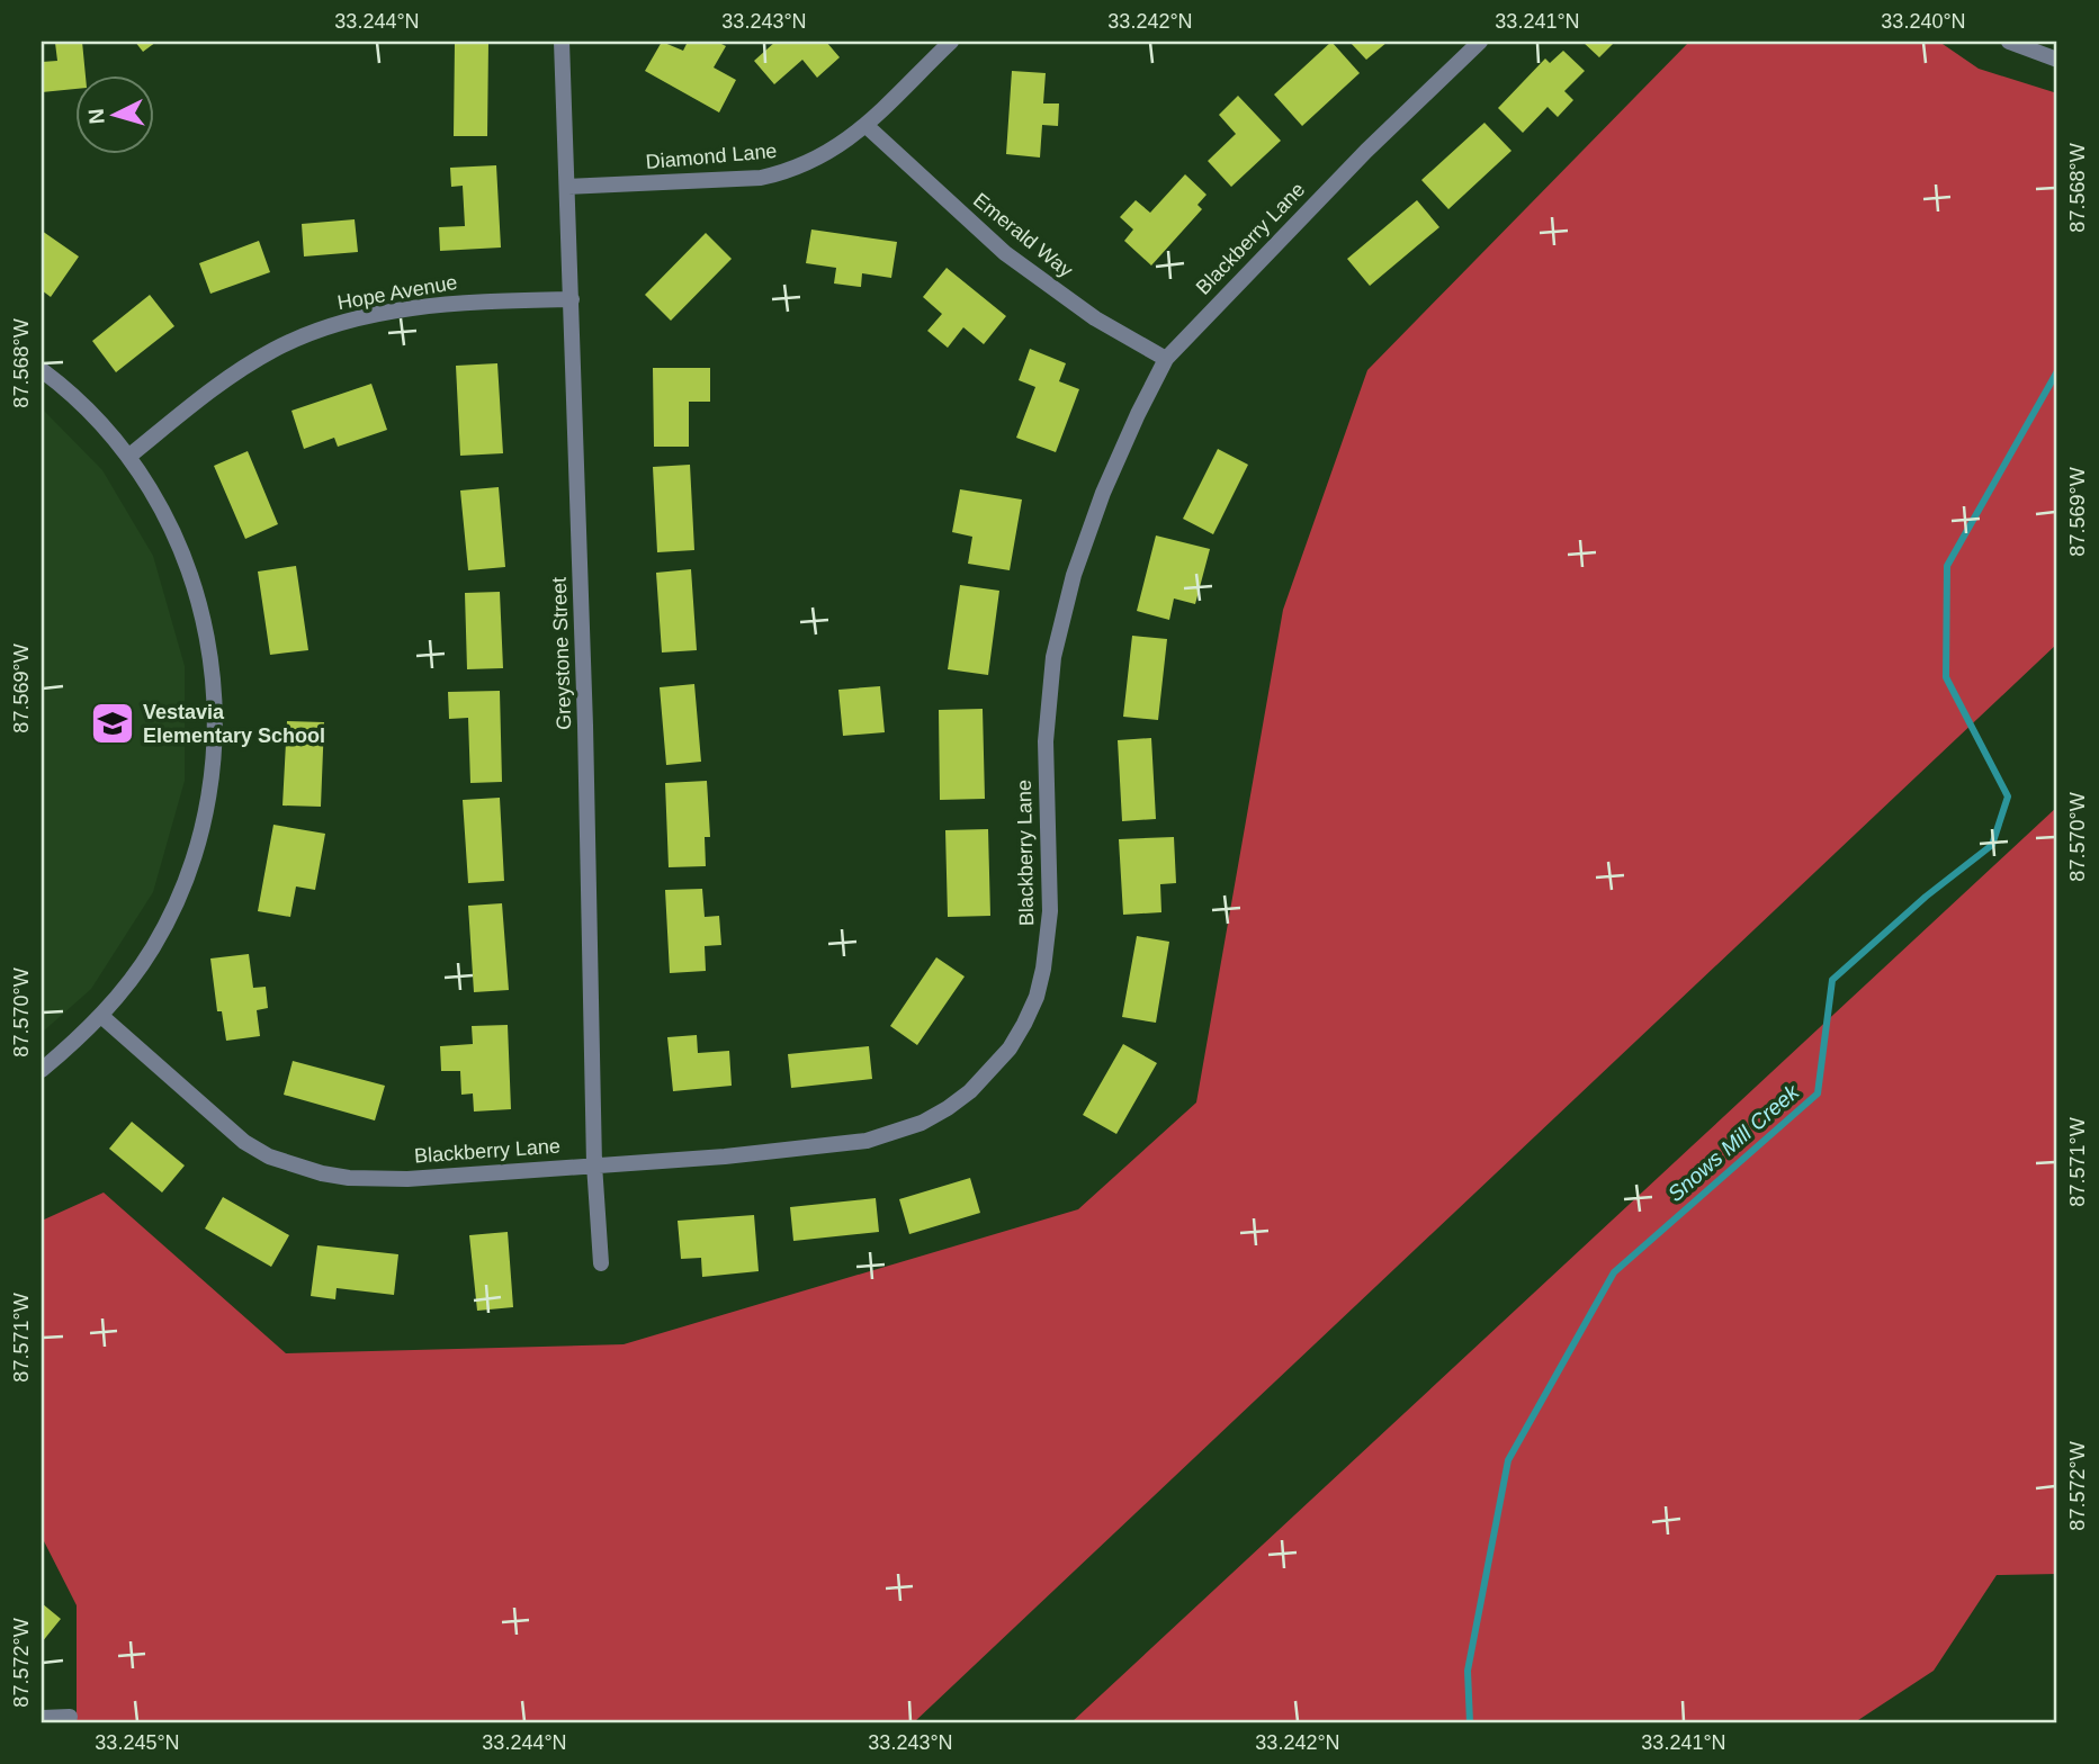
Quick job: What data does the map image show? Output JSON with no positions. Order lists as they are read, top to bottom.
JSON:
{
  "streets": {
    "street": [
      "Diamond Lane",
      "Emerald Way",
      "Blackberry Lane",
      "Hope Avenue",
      "Greystone Street"
    ]
  },
  "crossings": [
    ["Diamond Lane", "Emerald Way"],
    ["Diamond Lane", "Greystone Street"],
    ["Emerald Way", "Blackberry Lane"],
    ["Blackberry Lane", "Greystone Street"],
    ["Hope Avenue", "Greystone Street"]
  ],
  "water": ["Snows Mill Creek"],
  "places": {
    "school or university": ["Vestavia Elementary School"]
  },
  "north": "left",
  "coordinates": [
    "33.244°N",
    "33.243°N",
    "33.242°N",
    "33.241°N",
    "33.240°N",
    "87.568°W",
    "87.569°W",
    "87.570°W",
    "87.571°W",
    "87.572°W",
    "33.245°N"
  ]
}
